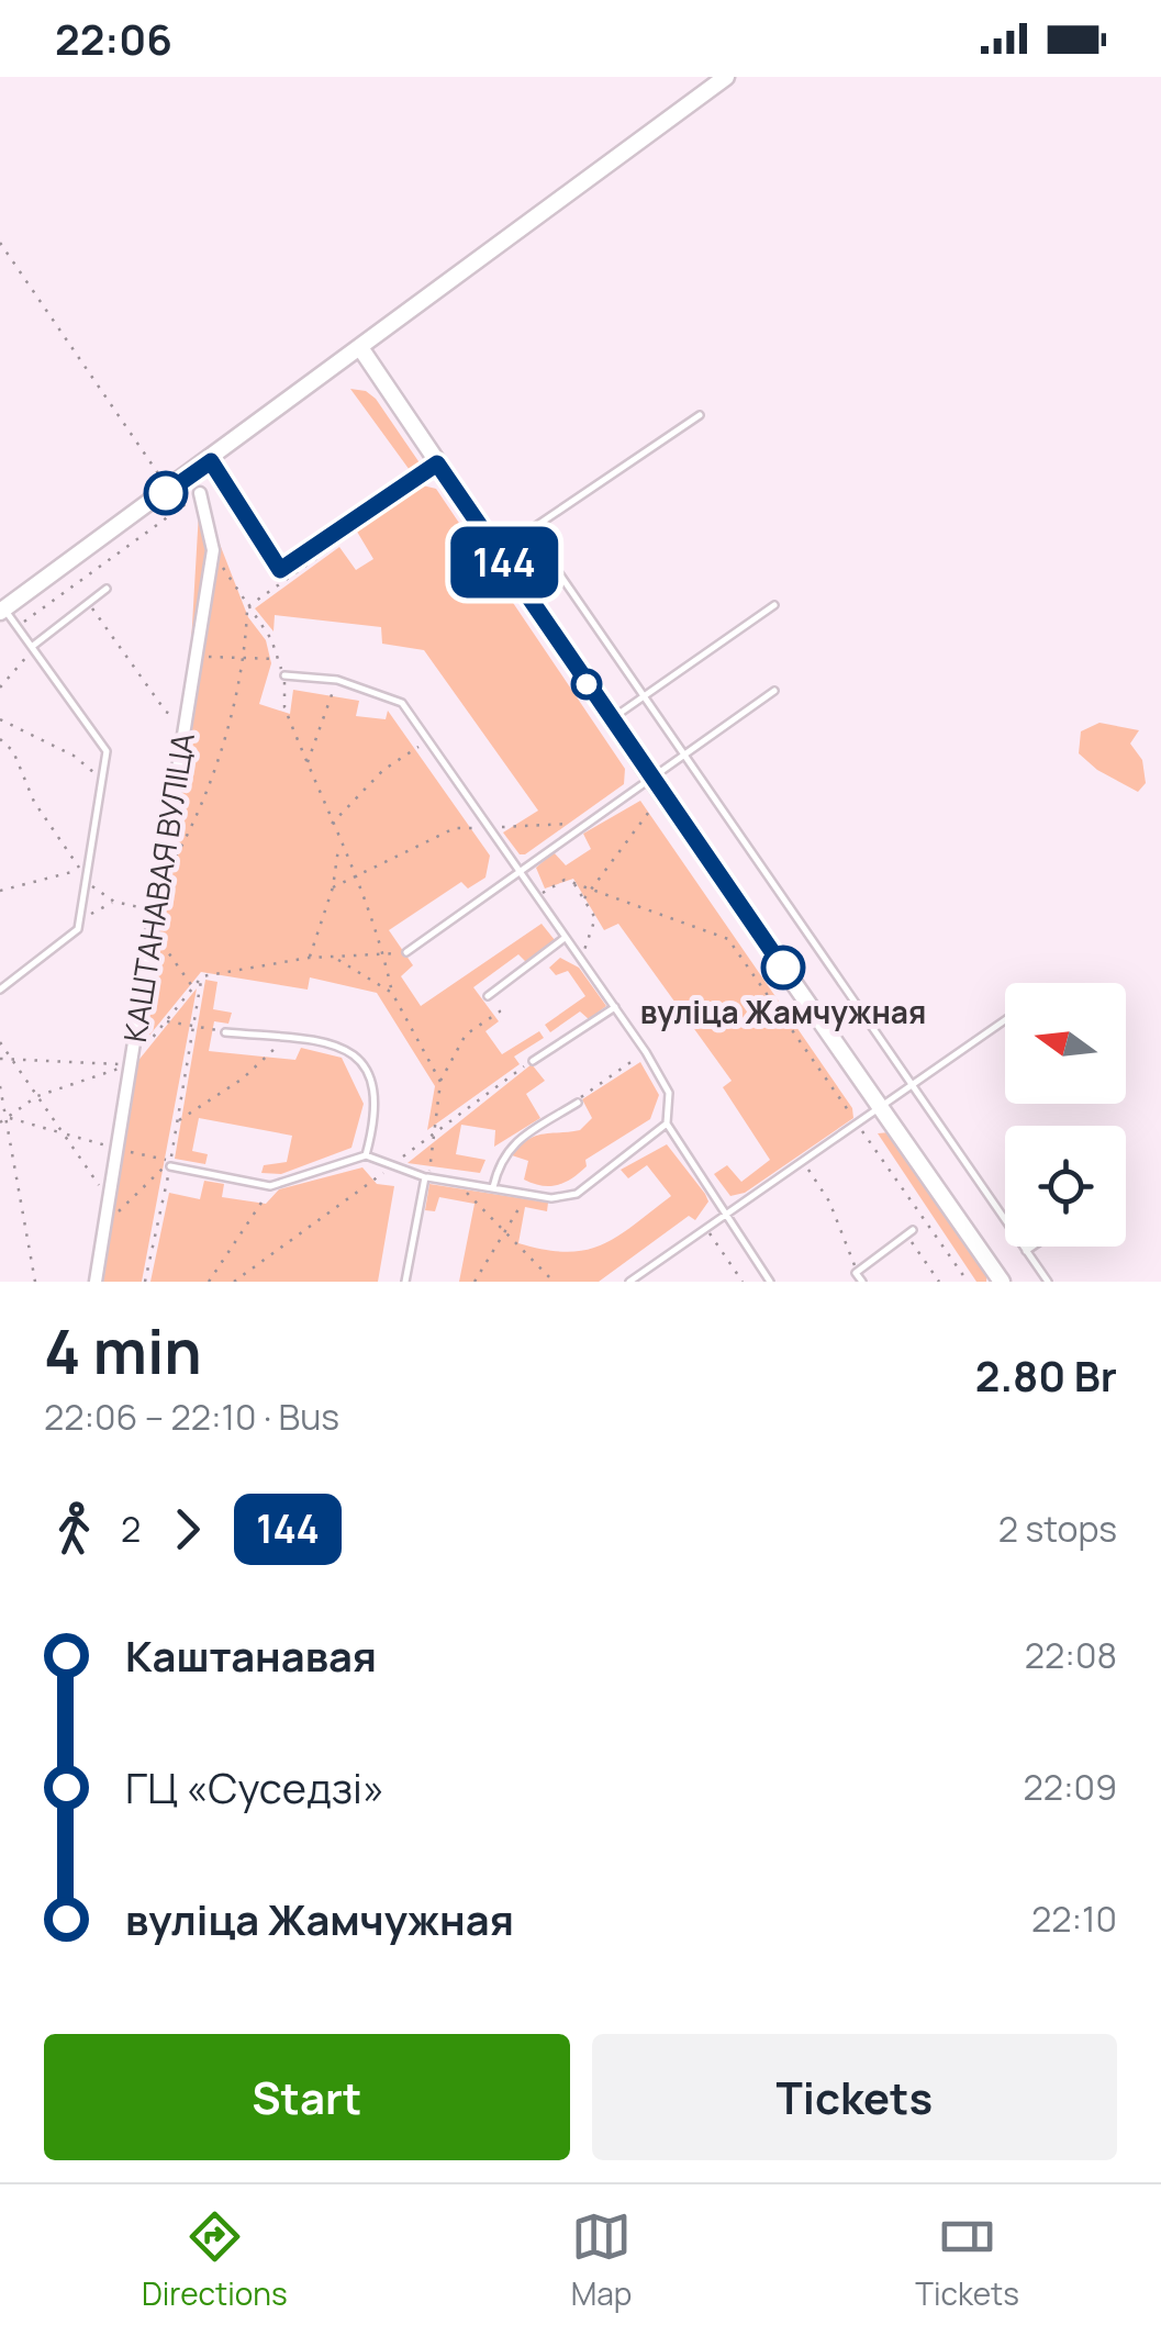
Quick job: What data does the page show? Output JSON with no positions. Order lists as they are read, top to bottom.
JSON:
{
  "streets": {
    "street": ["КАШТАНАВАЯ ВУЛІЦА"]
  },
  "places": ["вуліца Жамчужная"],
  "lines": ["bus line 144"],
  "north": "left",
  "page": {
    "status": "22:06",
    "on_map": "144",
    "heading": ["4 min", "22:06 – 22:10 · Bus", "2.80 Br"],
    "legs": ["2", "144", "2 stops"],
    "list": [
      {
        "name": "Каштанавая",
        "value": "22:08"
      },
      {
        "name": "ГЦ «Суседзі»",
        "value": "22:09"
      },
      {
        "name": "вуліца Жамчужная",
        "value": "22:10"
      }
    ],
    "buttons": ["Start", "Tickets"],
    "tabs": ["Directions", "Map", "Tickets"]
  }
}
